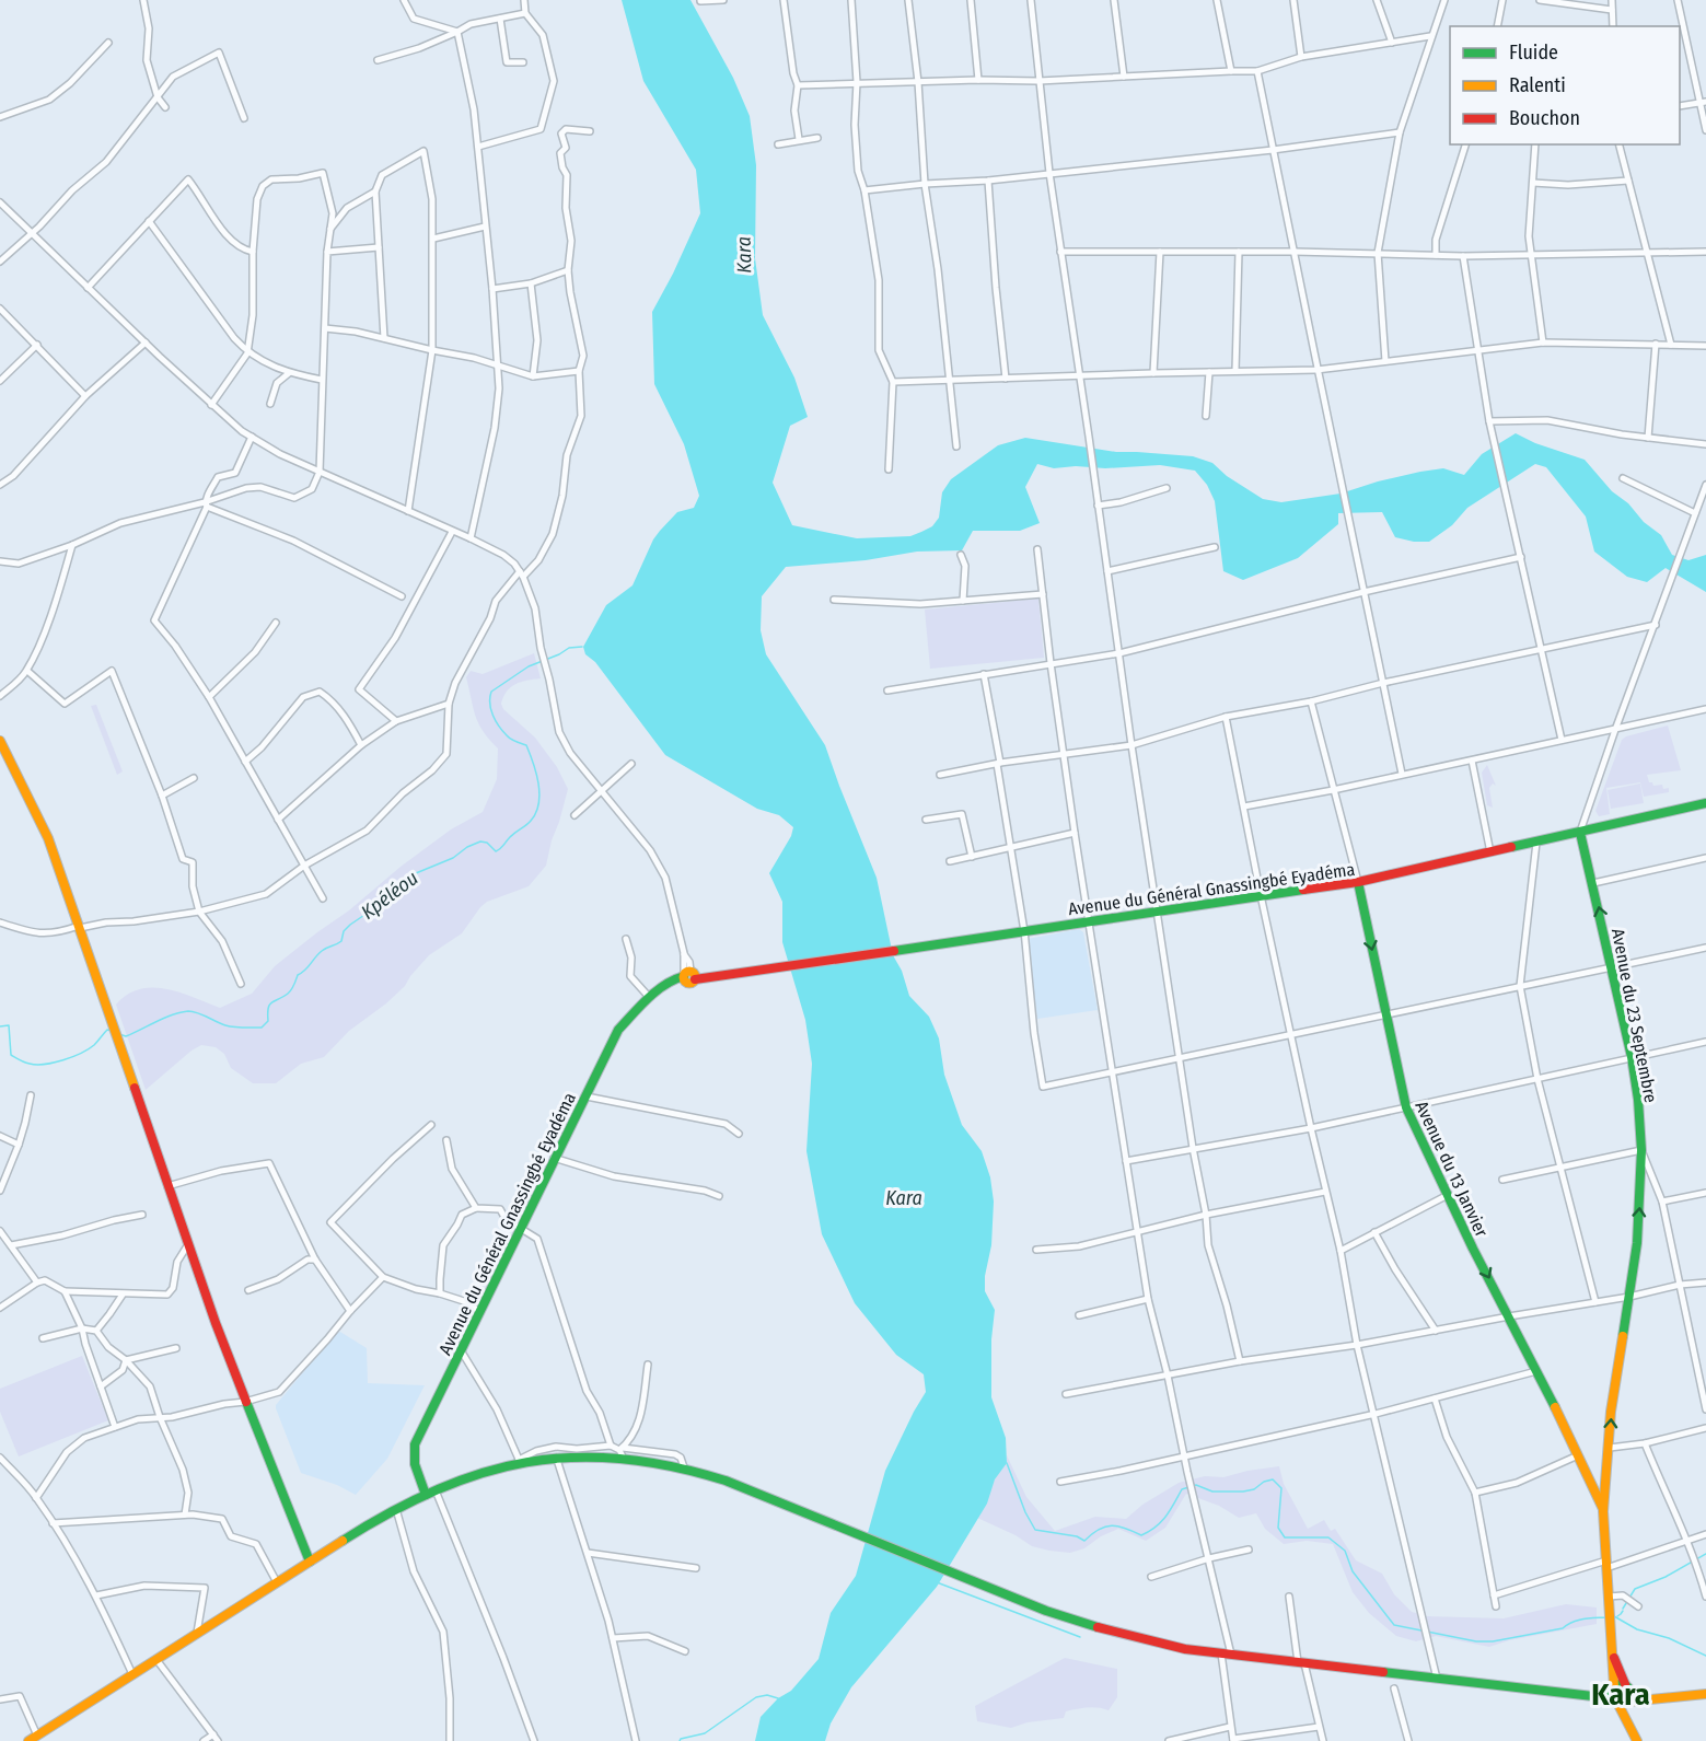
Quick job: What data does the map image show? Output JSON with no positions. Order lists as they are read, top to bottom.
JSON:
{
  "streets": {
    "main road": ["Avenue du Général Gnassingbé Eyadéma", "Avenue du 23 Septembre", "Avenue du 13 Janvier"]
  },
  "crossings": [
    ["Avenue du Général Gnassingbé Eyadéma", "Avenue du 23 Septembre"],
    ["Avenue du Général Gnassingbé Eyadéma", "Avenue du 13 Janvier"],
    ["Avenue du 23 Septembre", "Avenue du 13 Janvier"]
  ],
  "one_way": ["Avenue du 23 Septembre"],
  "districts": ["Kara"],
  "water": ["Kara", "Kpéléou"],
  "legend": ["Fluide", "Ralenti", "Bouchon"]
}
